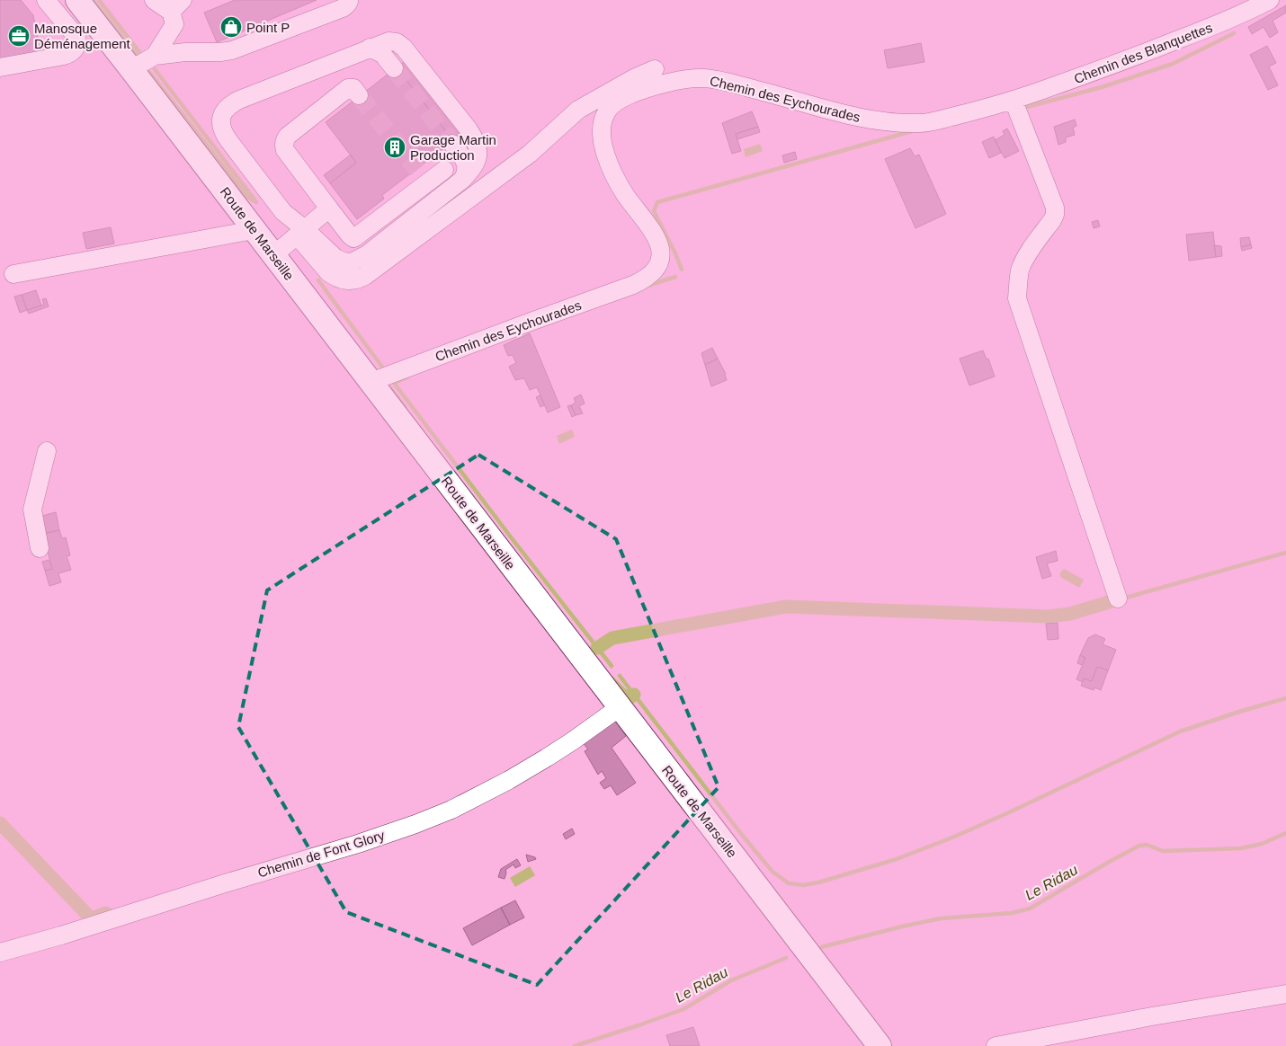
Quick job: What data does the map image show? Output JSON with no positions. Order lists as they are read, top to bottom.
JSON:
{
  "streets": {
    "main road": ["Route de Marseille"],
    "street": ["Chemin des Blanquettes", "Chemin des Eychourades", "Chemin de Font Glory"]
  },
  "crossings": [
    ["Chemin des Blanquettes", "Chemin des Eychourades"],
    ["Chemin des Eychourades", "Route de Marseille"],
    ["Route de Marseille", "Chemin de Font Glory"]
  ],
  "water": ["Le Ridau"],
  "places": {
    "shop": ["Point P"],
    "office": ["Manosque Déménagement"],
    "building": ["Garage Martin Production"]
  }
}
